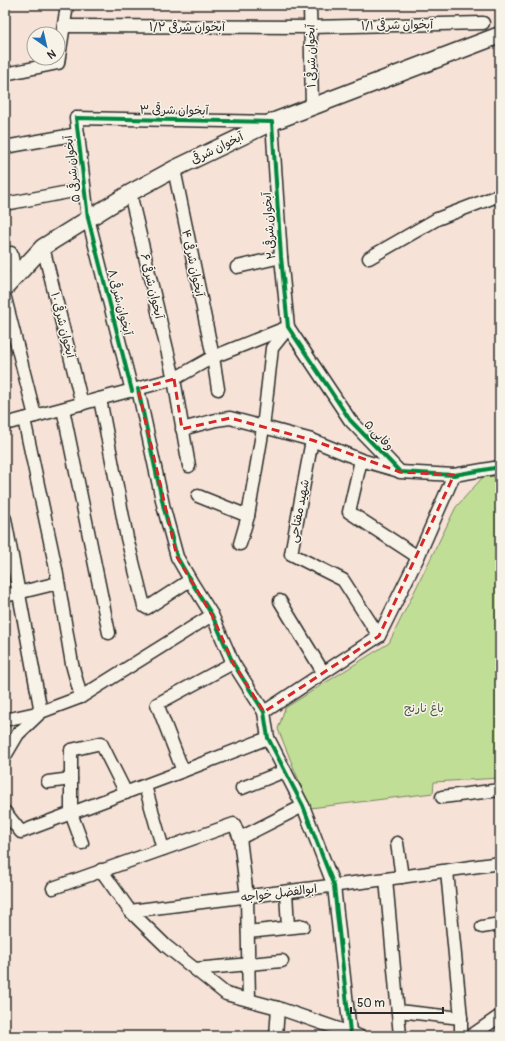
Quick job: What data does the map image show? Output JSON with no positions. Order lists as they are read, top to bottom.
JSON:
{
  "streets": {
    "street": [
      "آبخوان شرقی ۱/۱",
      "آبخوان شرقی ۱/۲",
      "آبخوان شرقی ۱",
      "آبخوان شرقی ۳",
      "آبخوان شرقی",
      "آبخوان شرقی ۵",
      "آبخوان شرقی ۲",
      "آبخوان شرقی ۴",
      "آبخوان شرقی ۶",
      "آبخوان شرقی ۸",
      "آبخوان شرقی ۱۰",
      "وفایی ۵",
      "شهید مفتاحی",
      "ابوالفضل خواجه"
    ]
  },
  "crossings": [
    ["آبخوان شرقی ۱/۱", "آبخوان شرقی ۱/۲"],
    ["آبخوان شرقی ۱/۱", "آبخوان شرقی ۱"],
    ["آبخوان شرقی ۱/۲", "آبخوان شرقی ۱"],
    ["آبخوان شرقی ۱", "آبخوان شرقی"],
    ["آبخوان شرقی ۳", "آبخوان شرقی"],
    ["آبخوان شرقی ۳", "آبخوان شرقی ۵"],
    ["آبخوان شرقی ۳", "آبخوان شرقی ۲"],
    ["آبخوان شرقی", "آبخوان شرقی ۵"],
    ["آبخوان شرقی", "آبخوان شرقی ۲"],
    ["آبخوان شرقی", "آبخوان شرقی ۴"],
    ["آبخوان شرقی", "آبخوان شرقی ۶"],
    ["آبخوان شرقی", "آبخوان شرقی ۸"],
    ["آبخوان شرقی", "آبخوان شرقی ۱۰"],
    ["آبخوان شرقی ۵", "آبخوان شرقی ۸"],
    ["آبخوان شرقی ۲", "وفایی ۵"]
  ],
  "parks": ["باغ نارنج"],
  "scale_bar": "50 m",
  "north": "bottom right"
}
